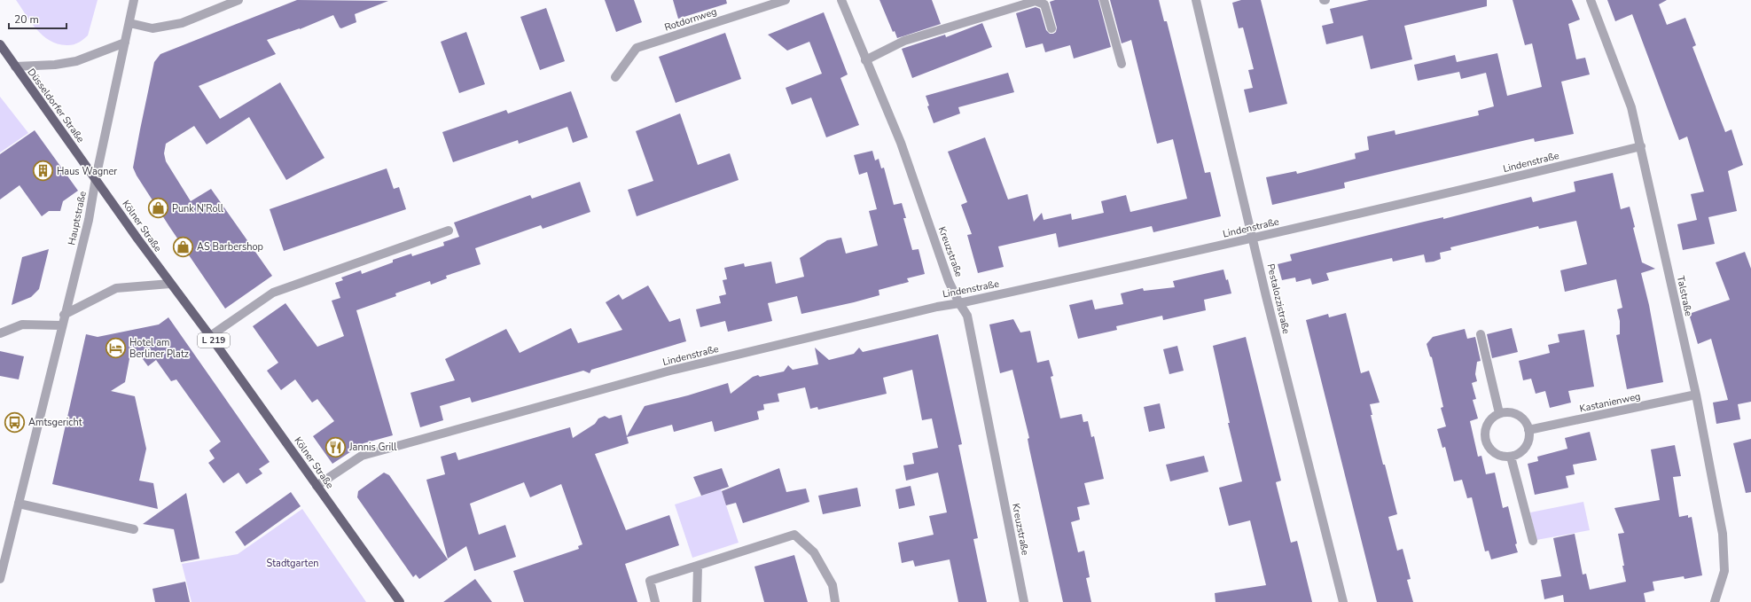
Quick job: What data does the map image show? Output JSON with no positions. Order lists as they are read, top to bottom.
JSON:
{
  "streets": {
    "main road": ["Düsseldorfer Straße", "Kölner Straße", "L 219"],
    "street": [
      "Rotdornweg",
      "Lindenstraße",
      "Hauptstraße",
      "Kreuzstraße",
      "Talstraße",
      "Pestalozzistraße",
      "Kastanienweg"
    ]
  },
  "crossings": [
    ["Düsseldorfer Straße", "Hauptstraße"],
    ["Düsseldorfer Straße", "Kölner Straße"],
    ["Lindenstraße", "Kölner Straße"],
    ["Lindenstraße", "Kreuzstraße"],
    ["Lindenstraße", "Talstraße"],
    ["Lindenstraße", "Pestalozzistraße"],
    ["Hauptstraße", "Kölner Straße"],
    ["Talstraße", "Kastanienweg"]
  ],
  "parks": ["Stadtgarten"],
  "places": {
    "building": ["Haus Wagner"],
    "shop": ["Punk N'Roll", "AS Barbershop"],
    "hotel": ["Hotel am Berliner Platz"],
    "bus stop": ["Amtsgericht"],
    "restaurant": ["Jannis Grill"]
  },
  "scale_bar": "20 m"
}
